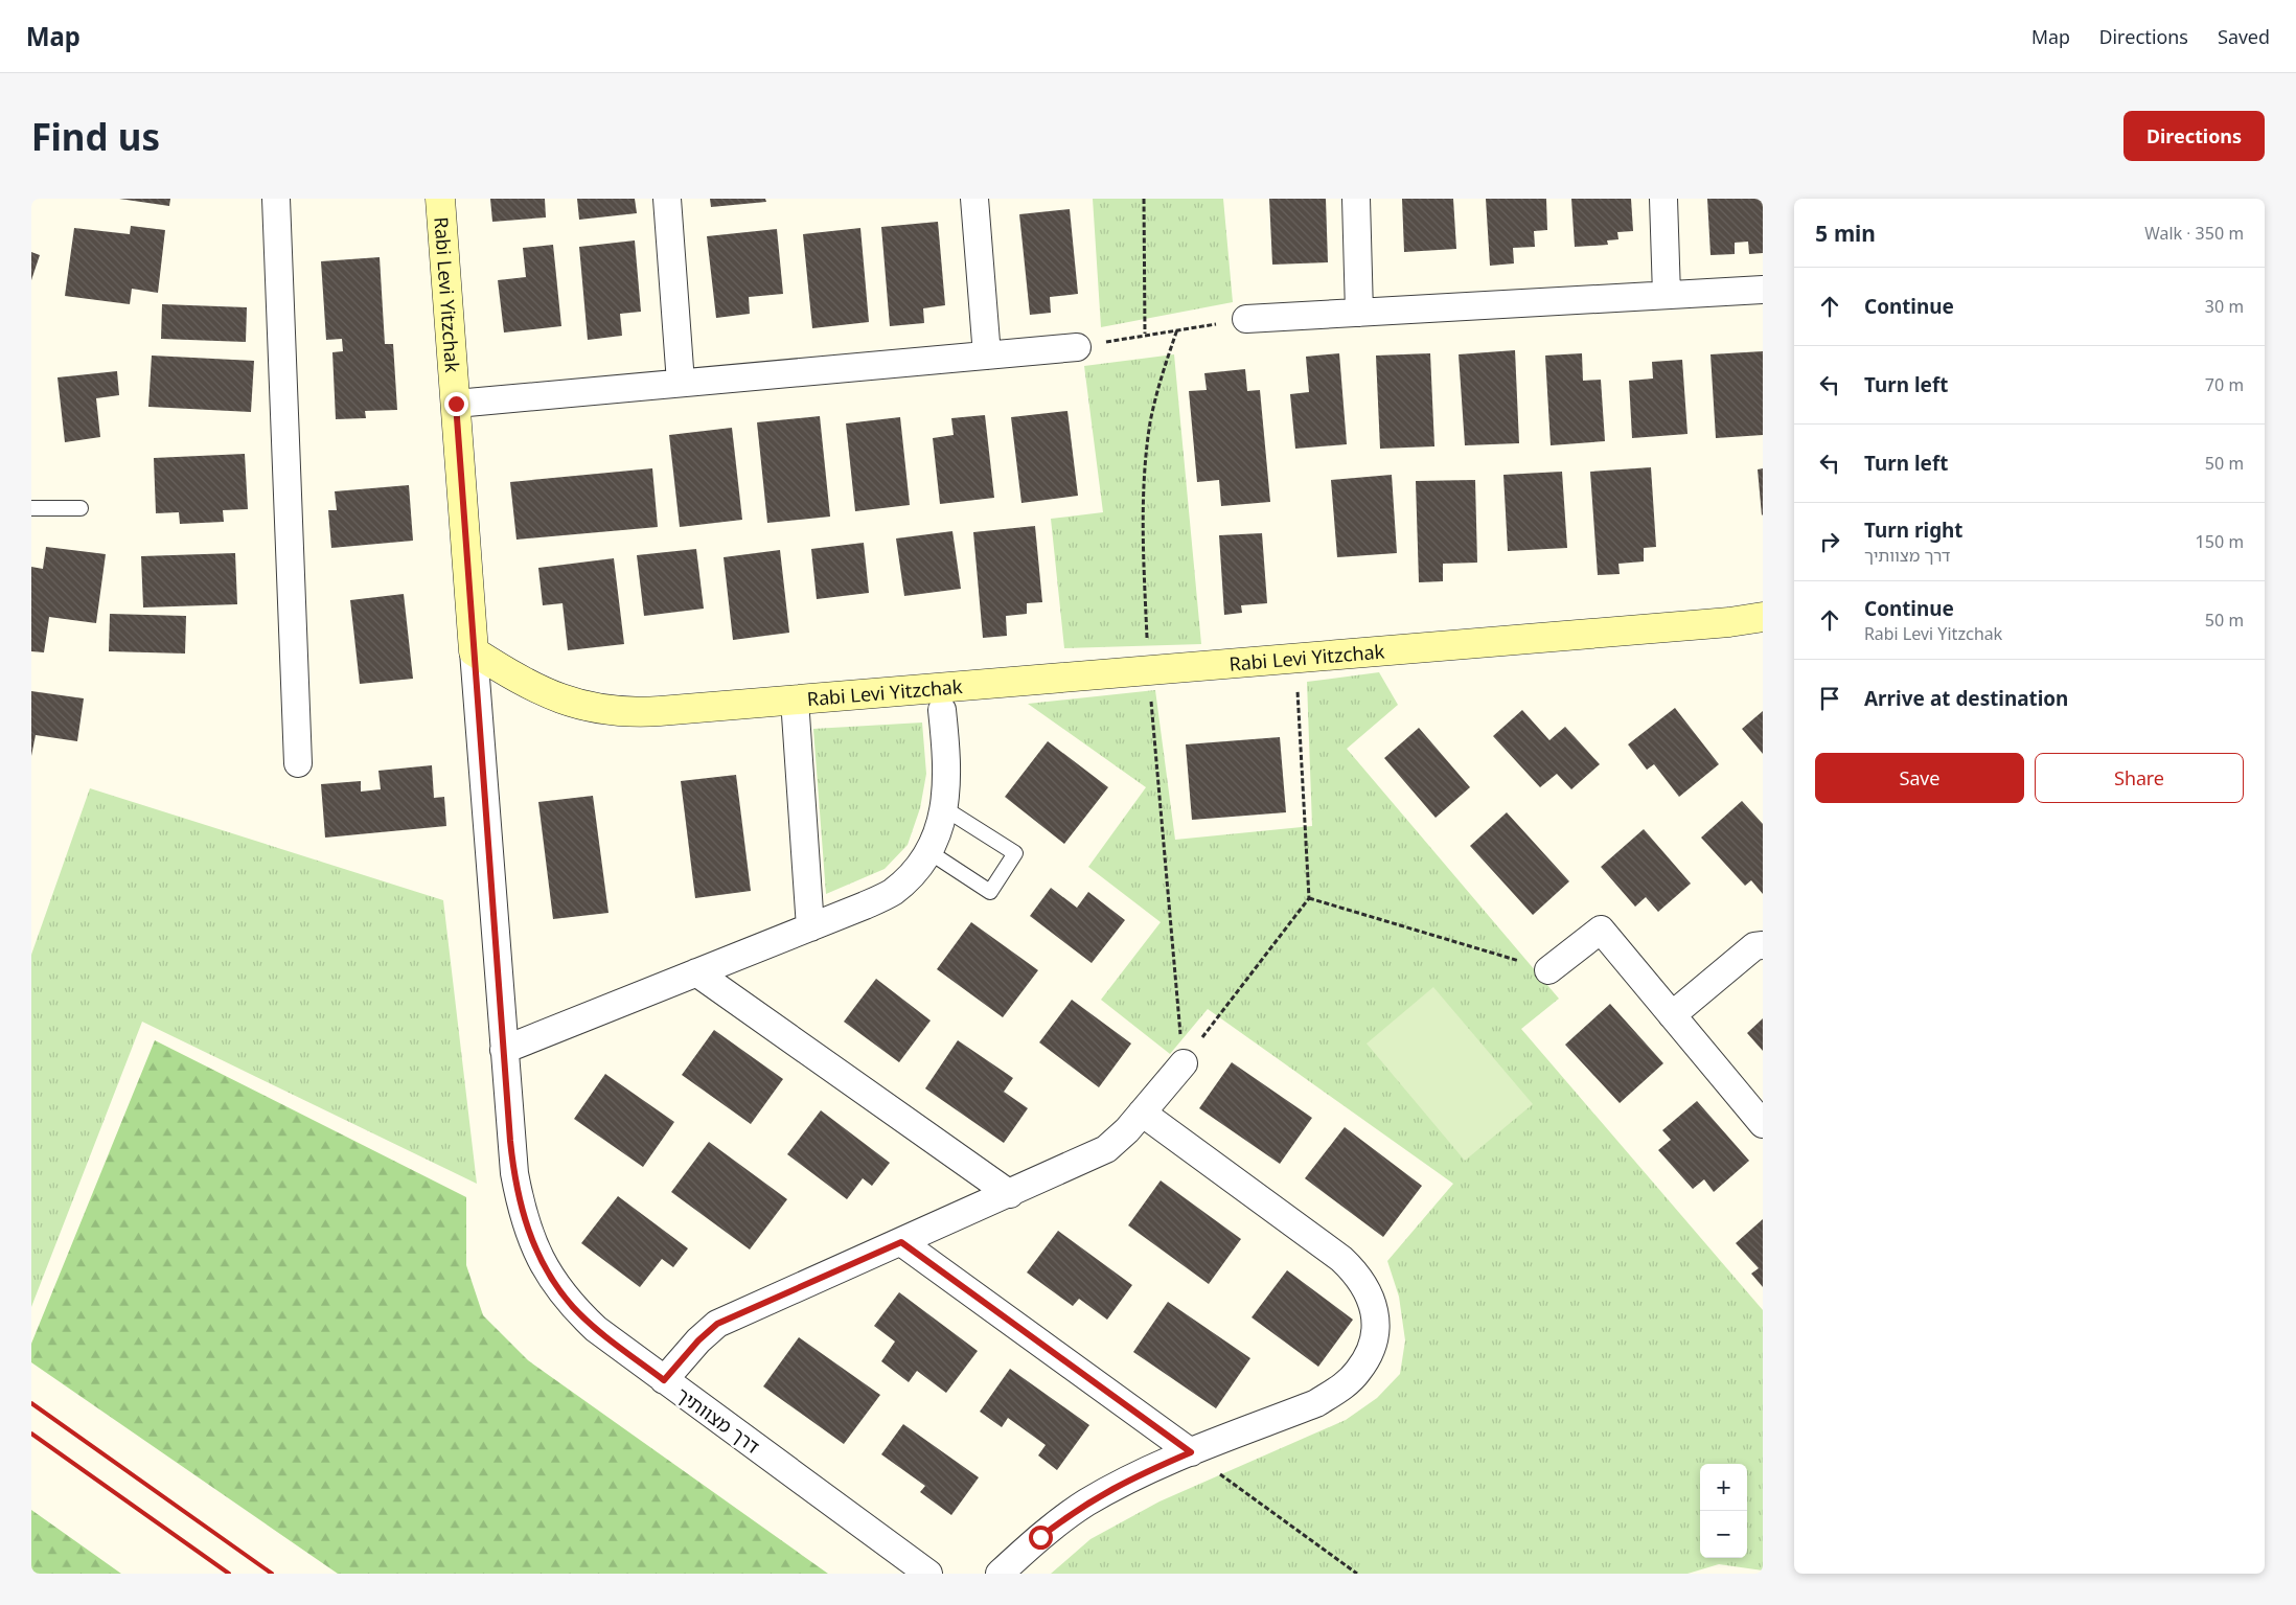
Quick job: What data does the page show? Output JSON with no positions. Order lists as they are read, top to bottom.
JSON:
{
  "streets": {
    "street": ["Rabi Levi Yitzchak", "דרך מצוותיך"]
  },
  "crossings": [
    ["Rabi Levi Yitzchak", "דרך מצוותיך"]
  ],
  "page": {
    "header": "Map",
    "nav": ["Map", "Directions", "Saved"],
    "buttons": [
      "Directions",
      ["Save", "Share"]
    ],
    "title": "Find us",
    "heading": ["5 min", "Walk · 350 m"],
    "list": [
      ["Continue", "30 m"],
      ["Turn left", "70 m"],
      ["Turn left", "50 m"],
      ["Turn right", "דרך מצוותיך", "150 m"],
      ["Continue", "Rabi Levi Yitzchak", "50 m"],
      "Arrive at destination"
    ],
    "map_buttons": ["+", "−"]
  }
}
